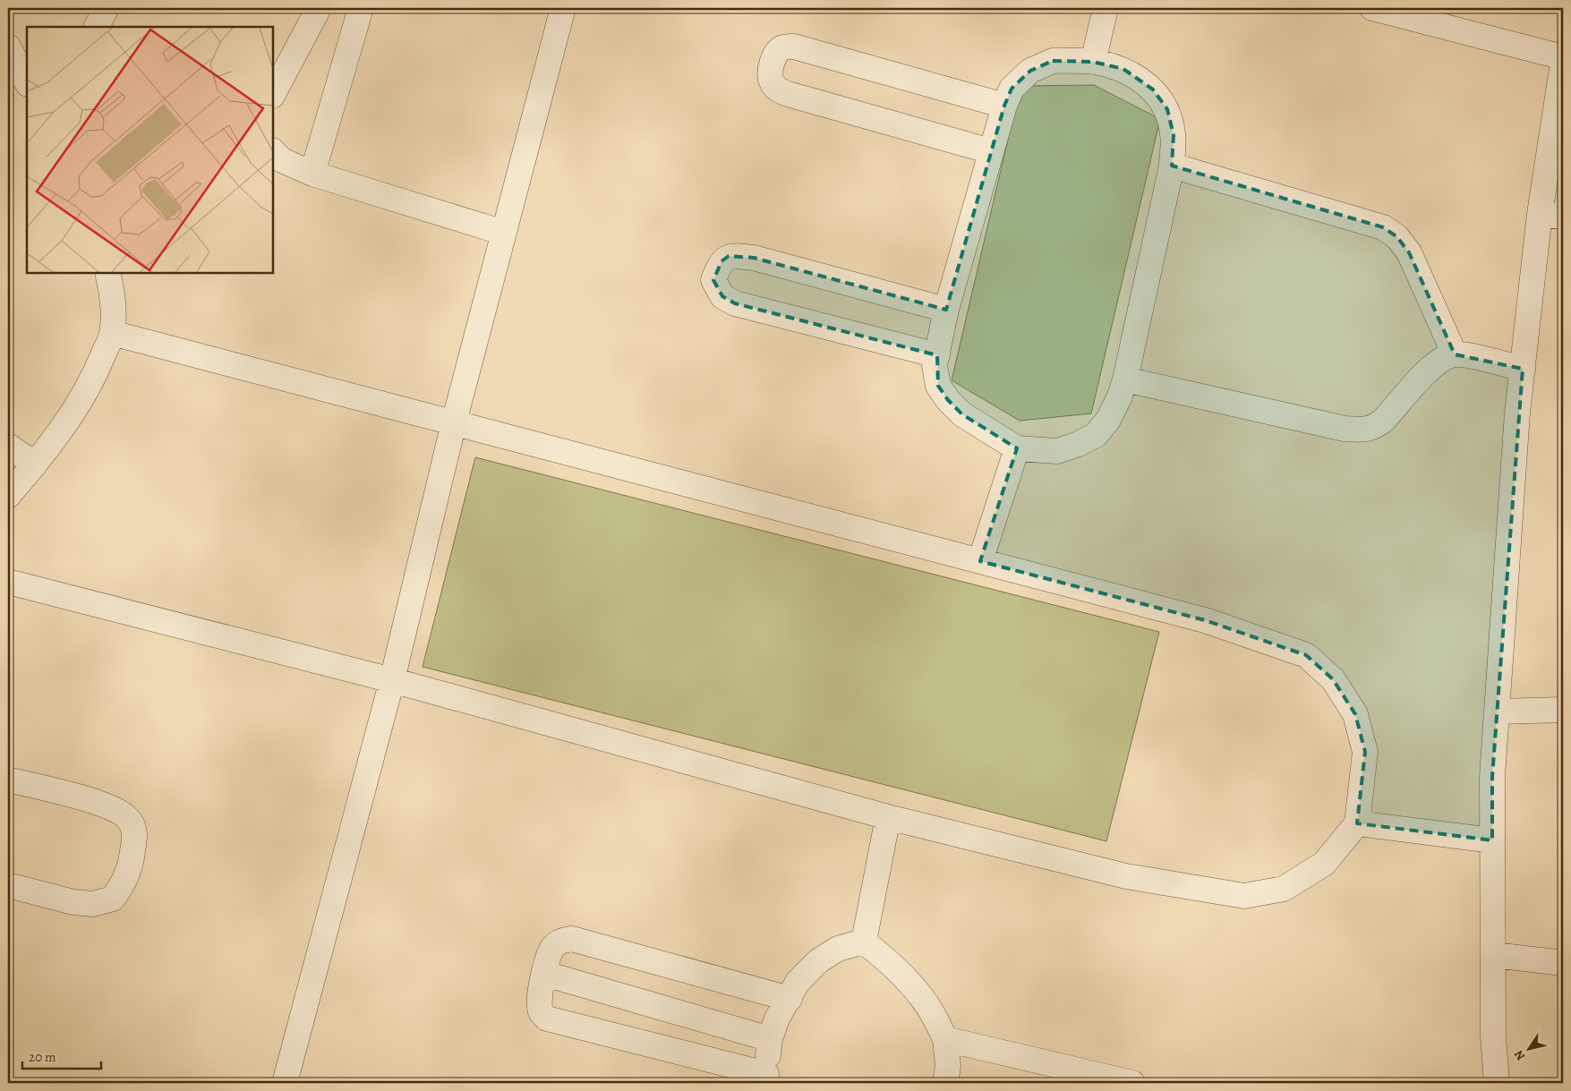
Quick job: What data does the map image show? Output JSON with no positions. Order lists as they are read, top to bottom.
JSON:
{
  "scale_bar": "20 m",
  "north": "bottom left"
}
